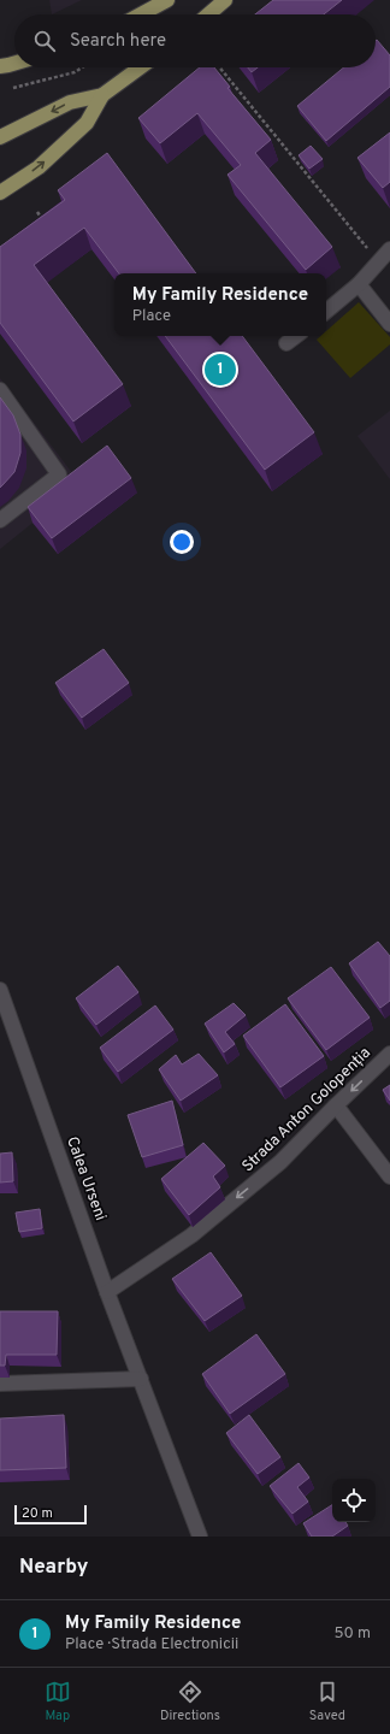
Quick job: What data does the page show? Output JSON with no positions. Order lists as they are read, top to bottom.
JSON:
{
  "streets": {
    "street": ["Strada Anton Golopenția", "Calea Urseni"]
  },
  "crossings": [
    ["Strada Anton Golopenția", "Calea Urseni"]
  ],
  "one_way": ["Strada Anton Golopenția"],
  "scale_bar": "20 m",
  "page": {
    "search": "Search here",
    "popup": ["My Family Residence", "Place"],
    "pins": "1",
    "scale": "20 m",
    "heading": "Nearby",
    "list": [
      {
        "mark": "1",
        "name": "My Family Residence",
        "note": "Place · Strada Electronicii",
        "value": "50 m"
      }
    ],
    "nav": ["Map", "Directions", "Saved"]
  }
}
